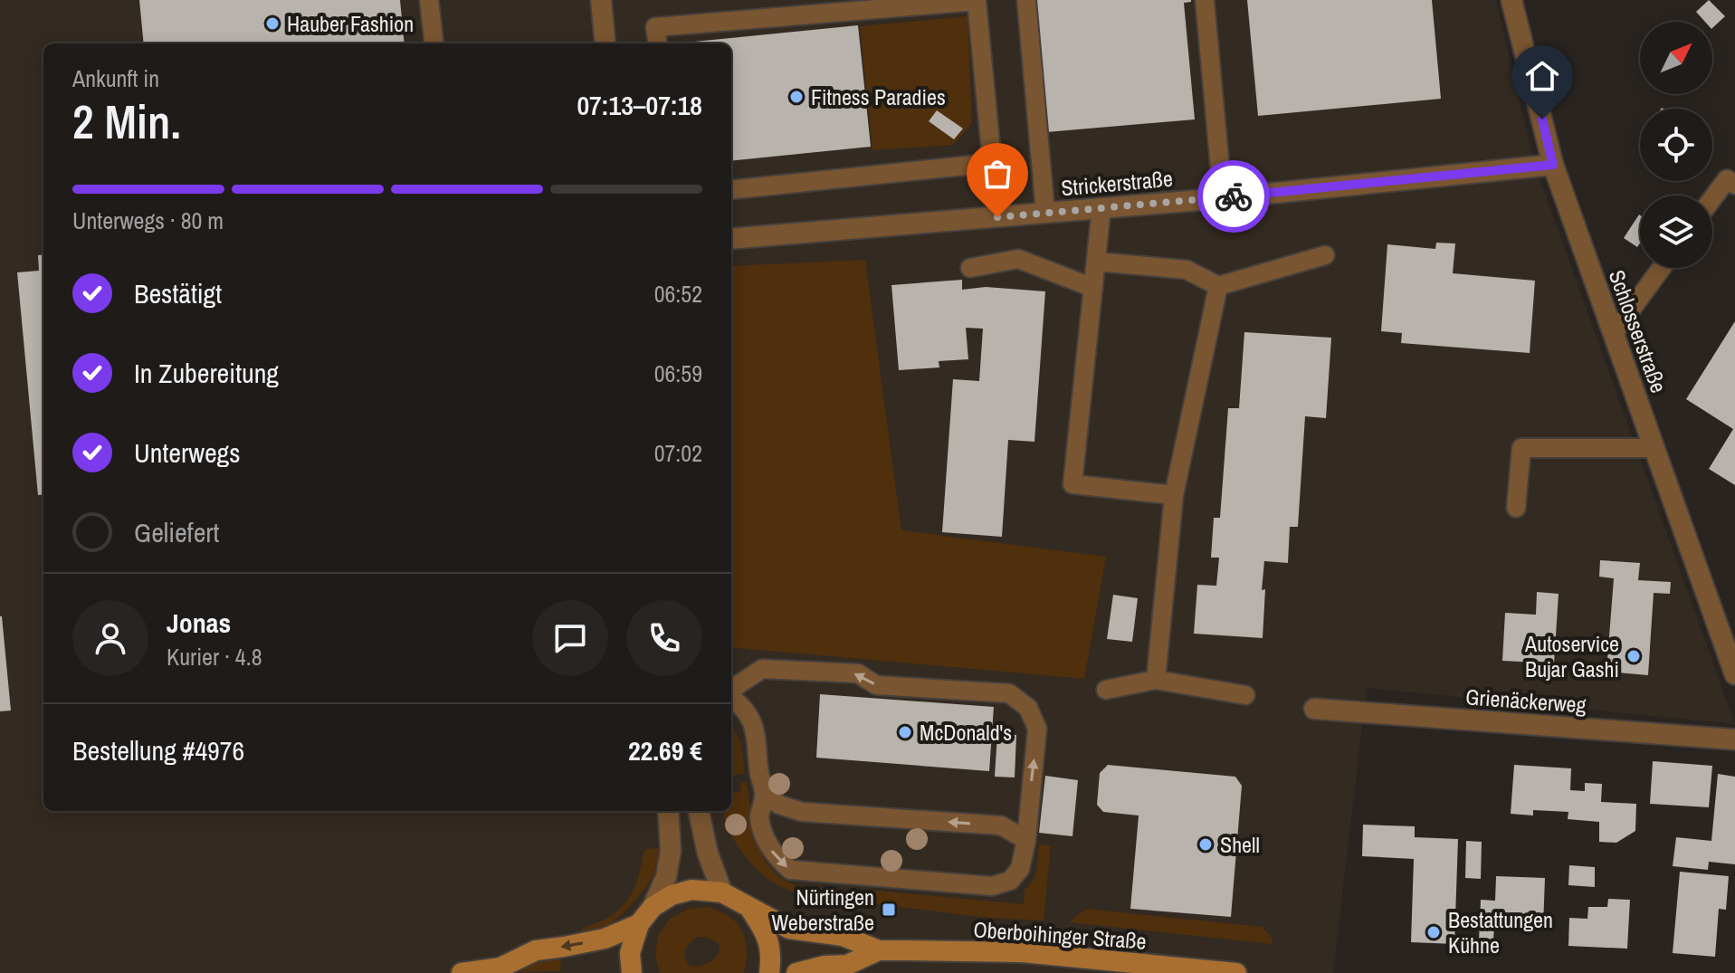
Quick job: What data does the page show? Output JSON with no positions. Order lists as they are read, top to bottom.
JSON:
{
  "streets": {
    "main road": ["Oberboihinger Straße"],
    "street": ["Strickerstraße", "Schlosserstraße", "Grienäckerweg"]
  },
  "crossings": [
    ["Strickerstraße", "Schlosserstraße"]
  ],
  "places": {
    "other": [
      "Hauber Fashion",
      "Fitness Paradies",
      "Autoservice Bujar Gashi",
      "McDonald's",
      "Shell",
      "Bestattungen Kühne"
    ],
    "transit": ["Nürtingen Weberstraße"]
  },
  "north": "top right",
  "page": {
    "heading": ["2 Min.", "Ankunft in", "07:13–07:18"],
    "panel": [
      "Jonas",
      "Kurier · 4.8",
      "Bestellung #4976",
      "22.69 €"
    ],
    "bar": "Unterwegs · 80 m",
    "list": [
      ["Bestätigt", "06:52"],
      ["In Zubereitung", "06:59"],
      ["Unterwegs", "07:02"],
      "Geliefert"
    ]
  }
}
